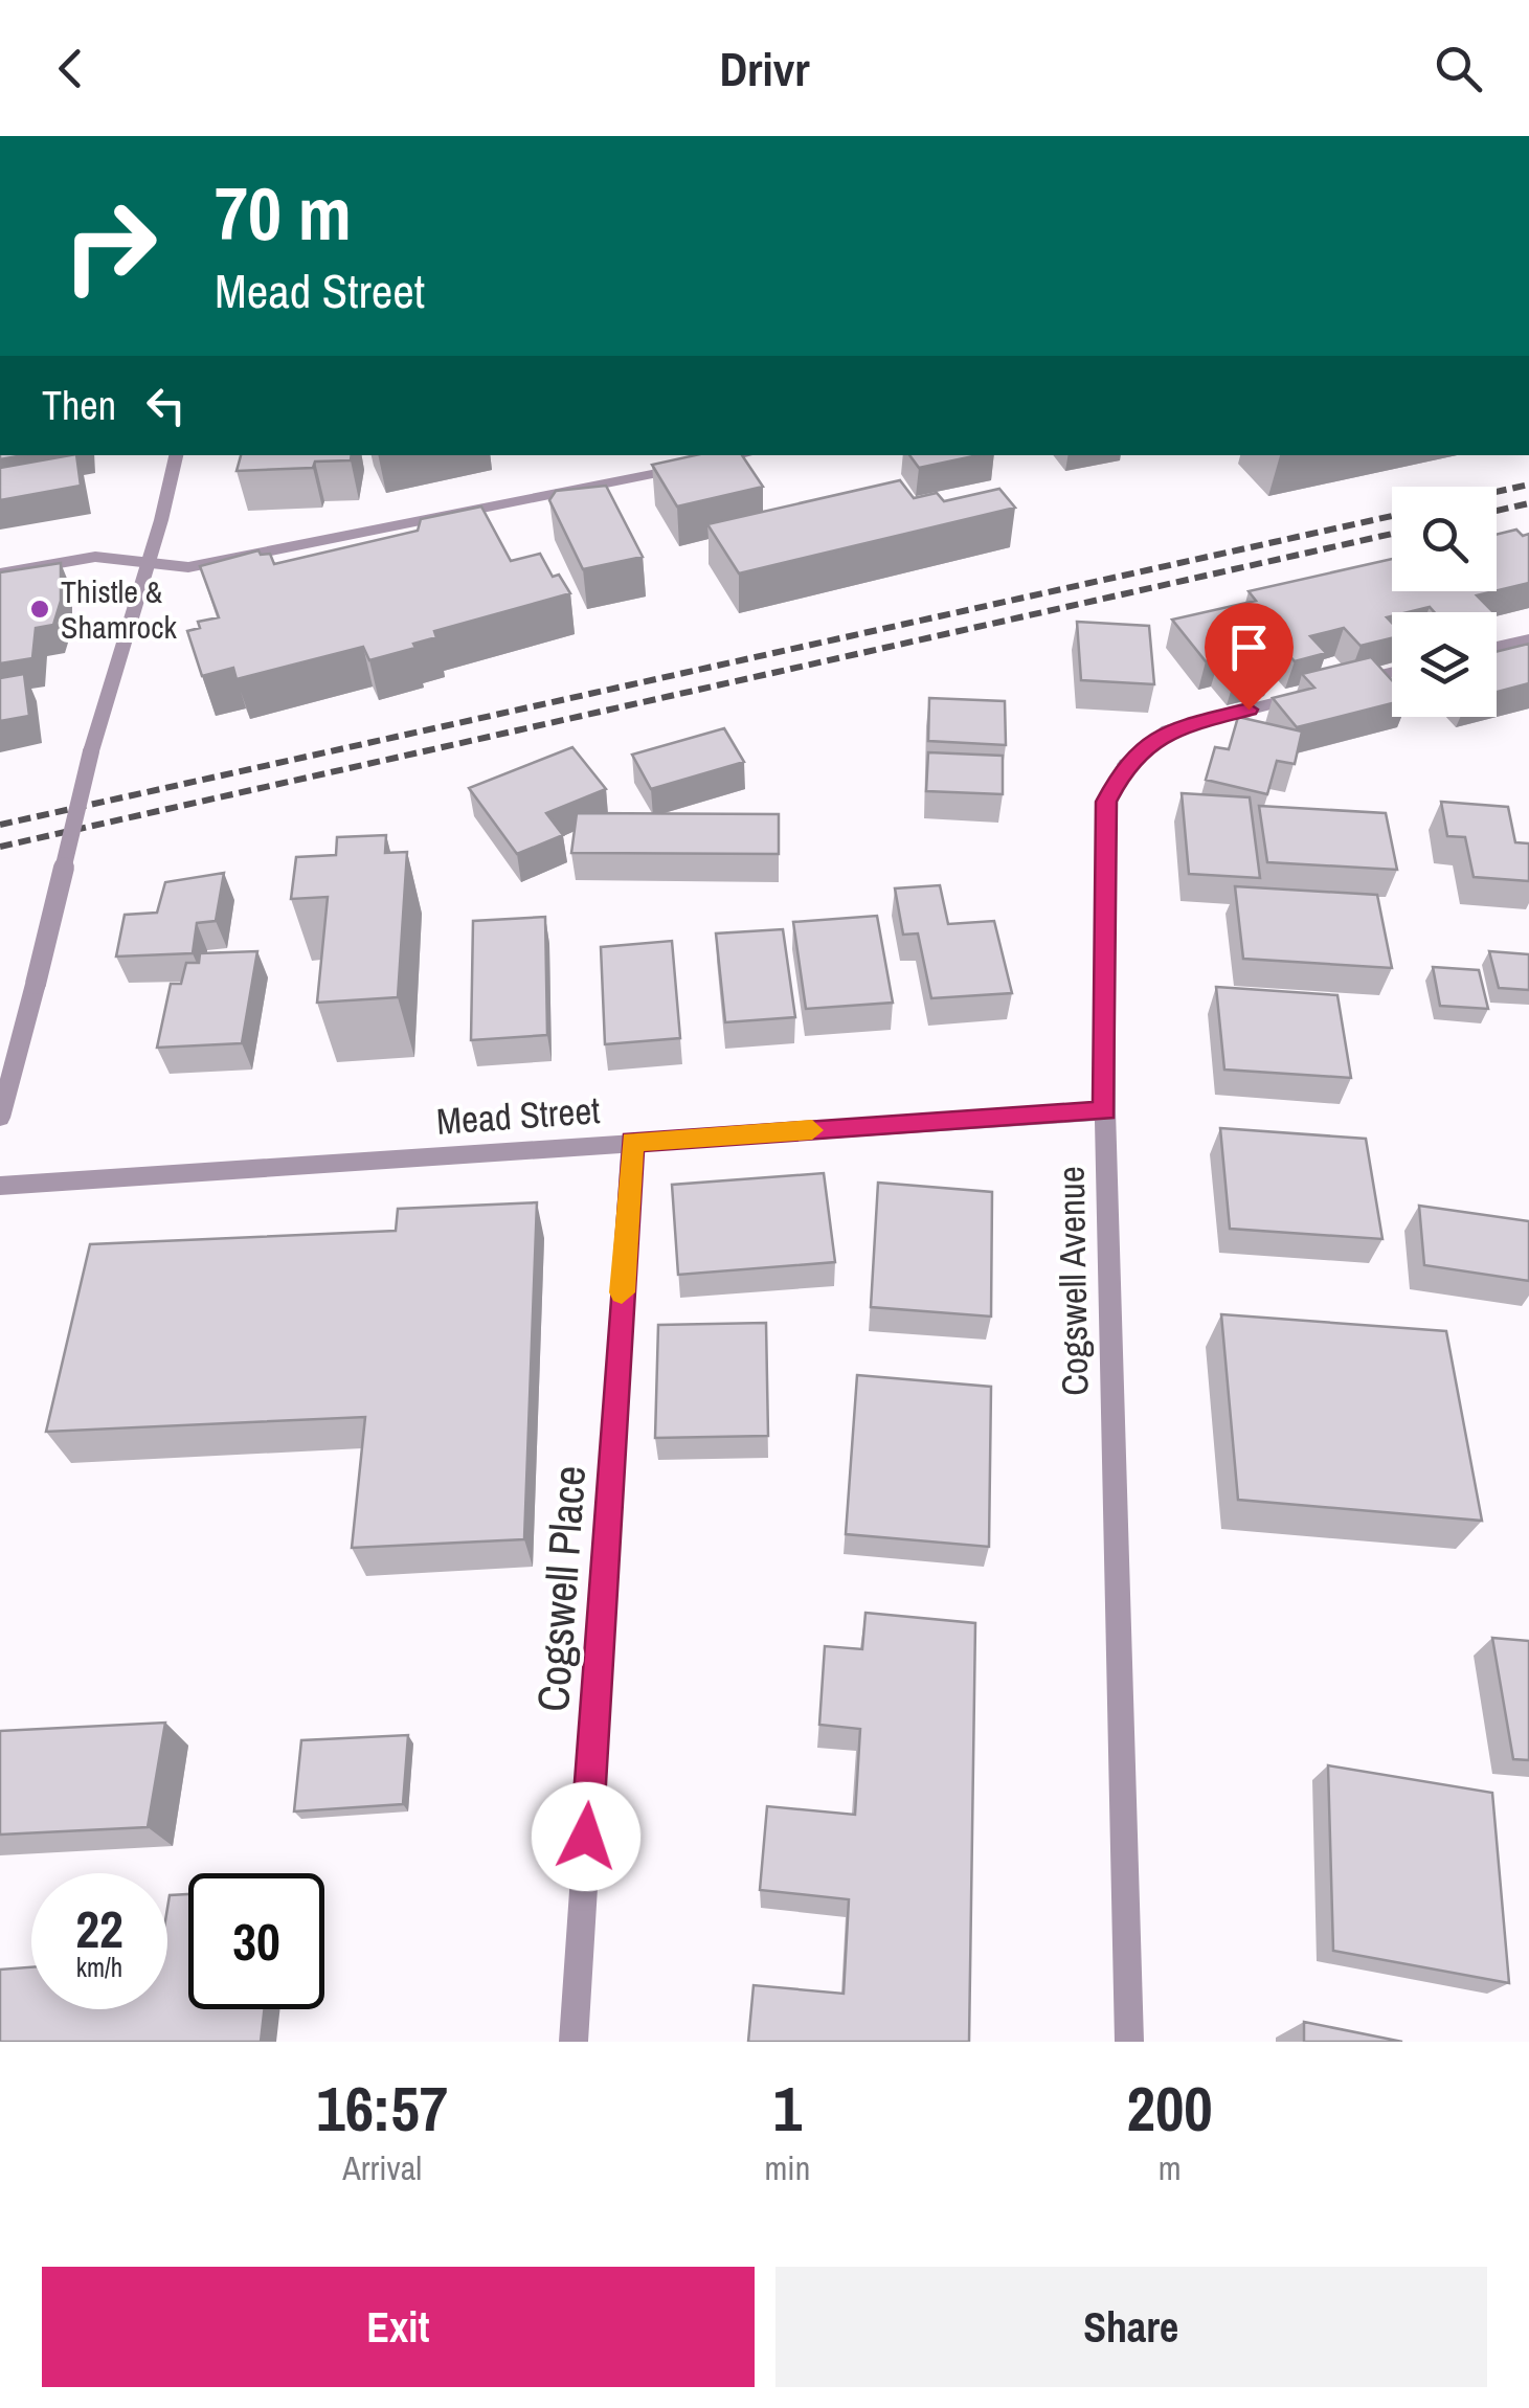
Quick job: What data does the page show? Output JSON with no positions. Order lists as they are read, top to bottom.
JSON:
{
  "streets": {
    "street": ["Mead Street", "Cogswell Avenue", "Cogswell Place"]
  },
  "crossings": [
    ["Mead Street", "Cogswell Avenue"],
    ["Mead Street", "Cogswell Place"]
  ],
  "places": ["Thistle & Shamrock"],
  "page": {
    "header": "Drivr",
    "turn": ["70 m", "Mead Street"],
    "then": "Then",
    "speed": "22 km/h",
    "limit": "30",
    "eta": [
      "16:57",
      "Arrival",
      "1",
      "min",
      "200",
      "m"
    ],
    "buttons": ["Exit", "Share"]
  }
}
